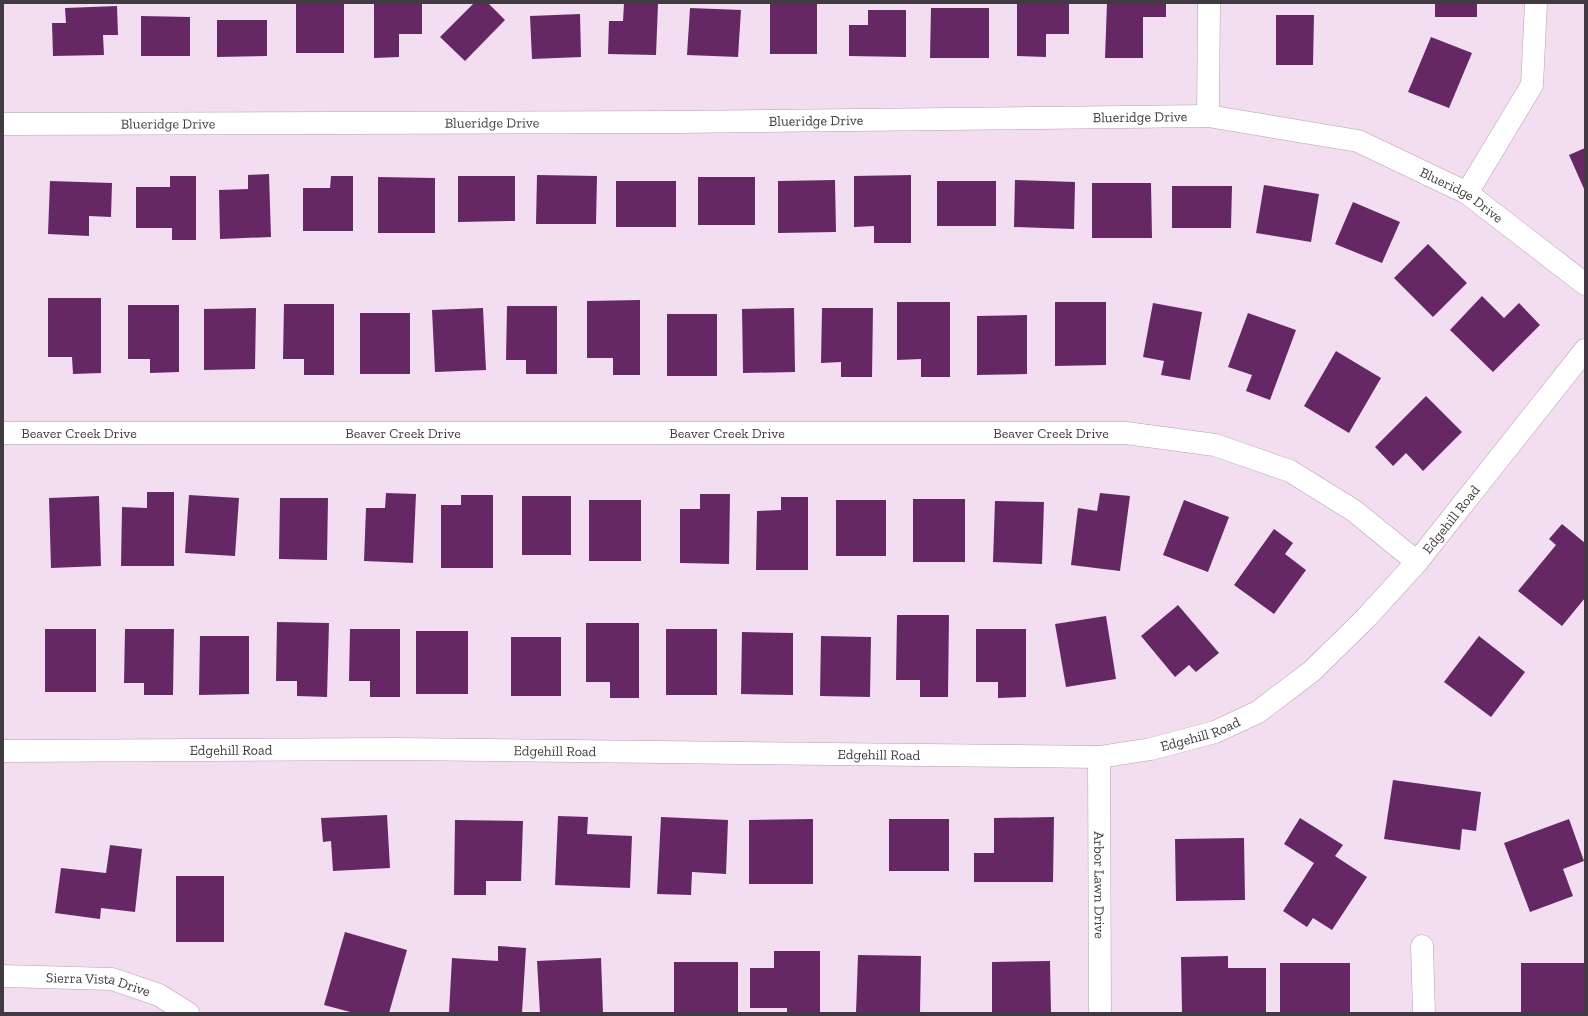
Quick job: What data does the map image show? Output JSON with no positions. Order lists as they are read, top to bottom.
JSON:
{
  "streets": {
    "street": [
      "Blueridge Drive",
      "Beaver Creek Drive",
      "Edgehill Road",
      "Arbor Lawn Drive",
      "Sierra Vista Drive"
    ]
  },
  "crossings": [
    ["Beaver Creek Drive", "Edgehill Road"],
    ["Edgehill Road", "Arbor Lawn Drive"]
  ]
}
